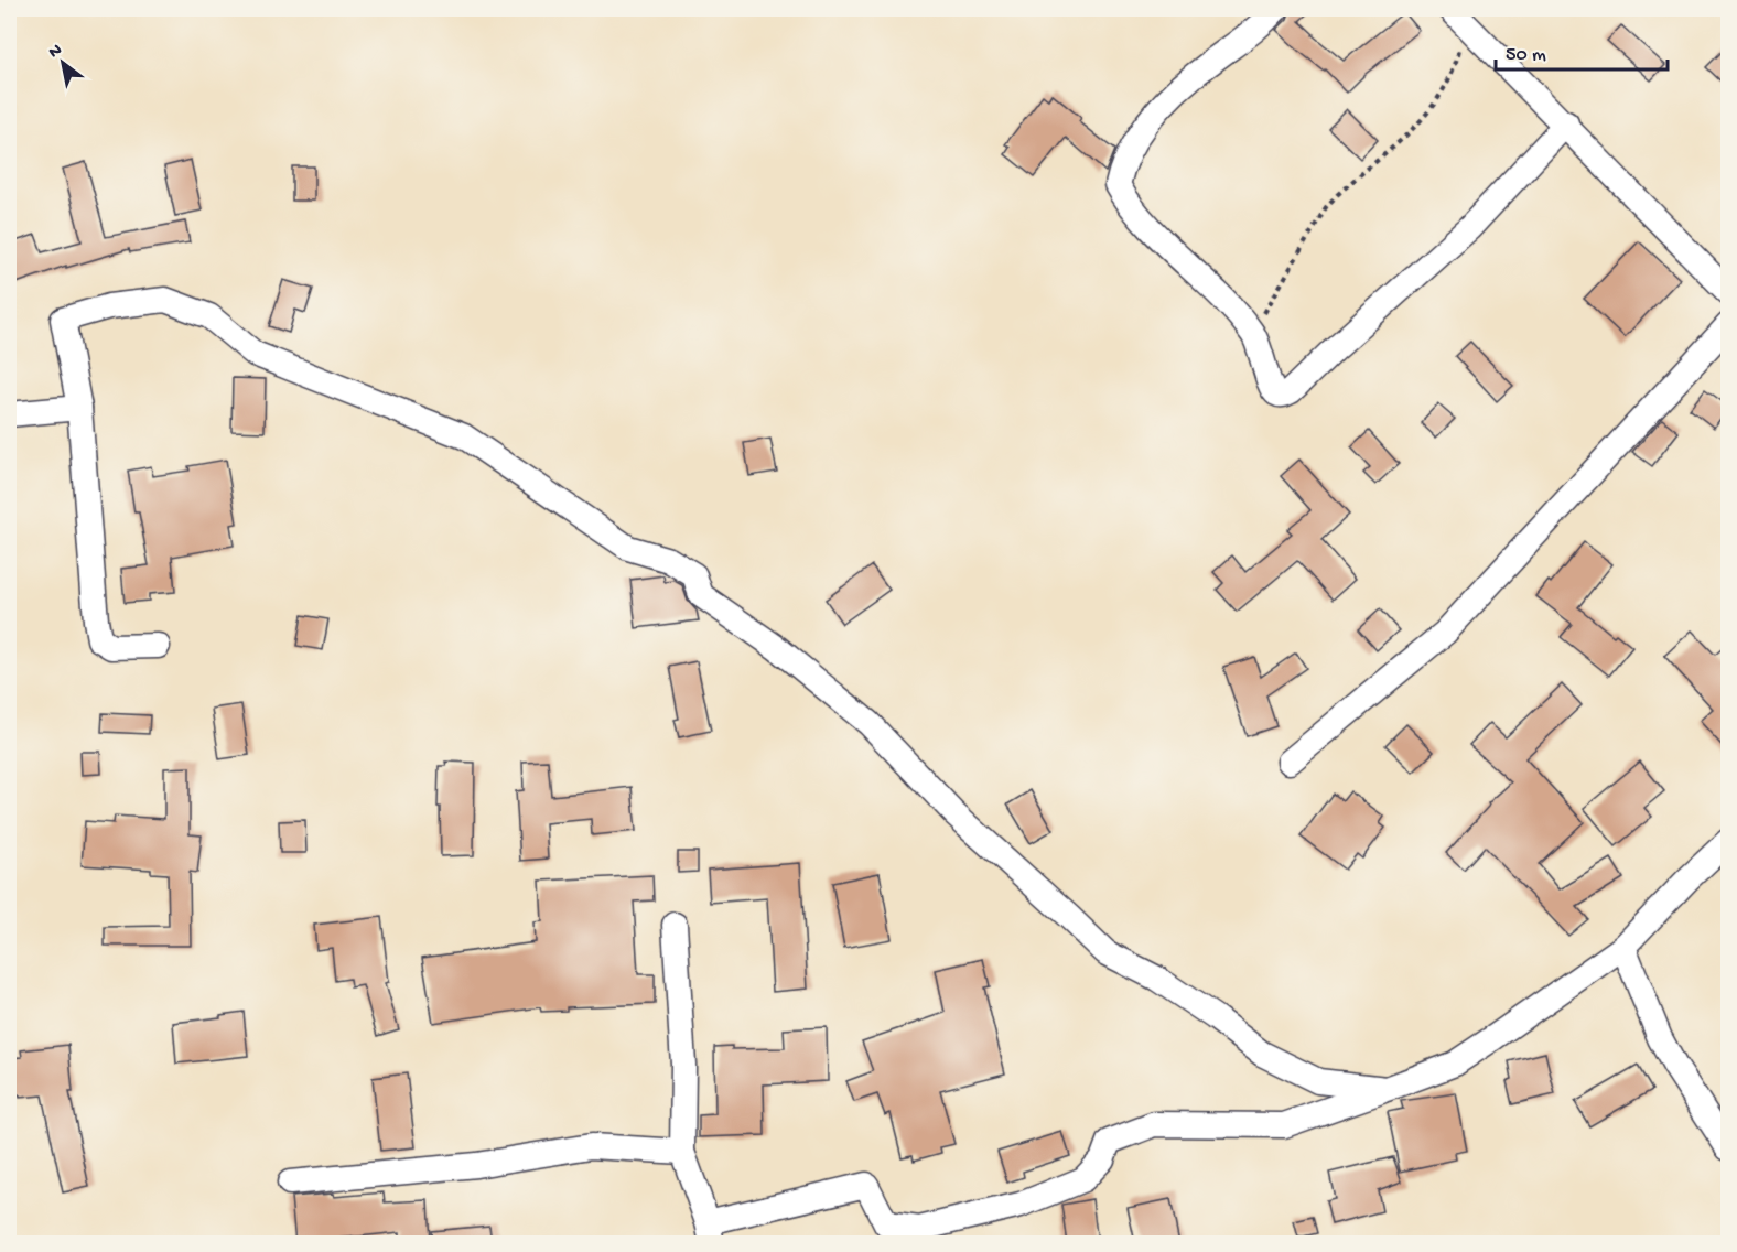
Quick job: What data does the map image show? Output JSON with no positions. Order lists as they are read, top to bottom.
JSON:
{
  "scale_bar": "50 m",
  "north": "top left"
}
